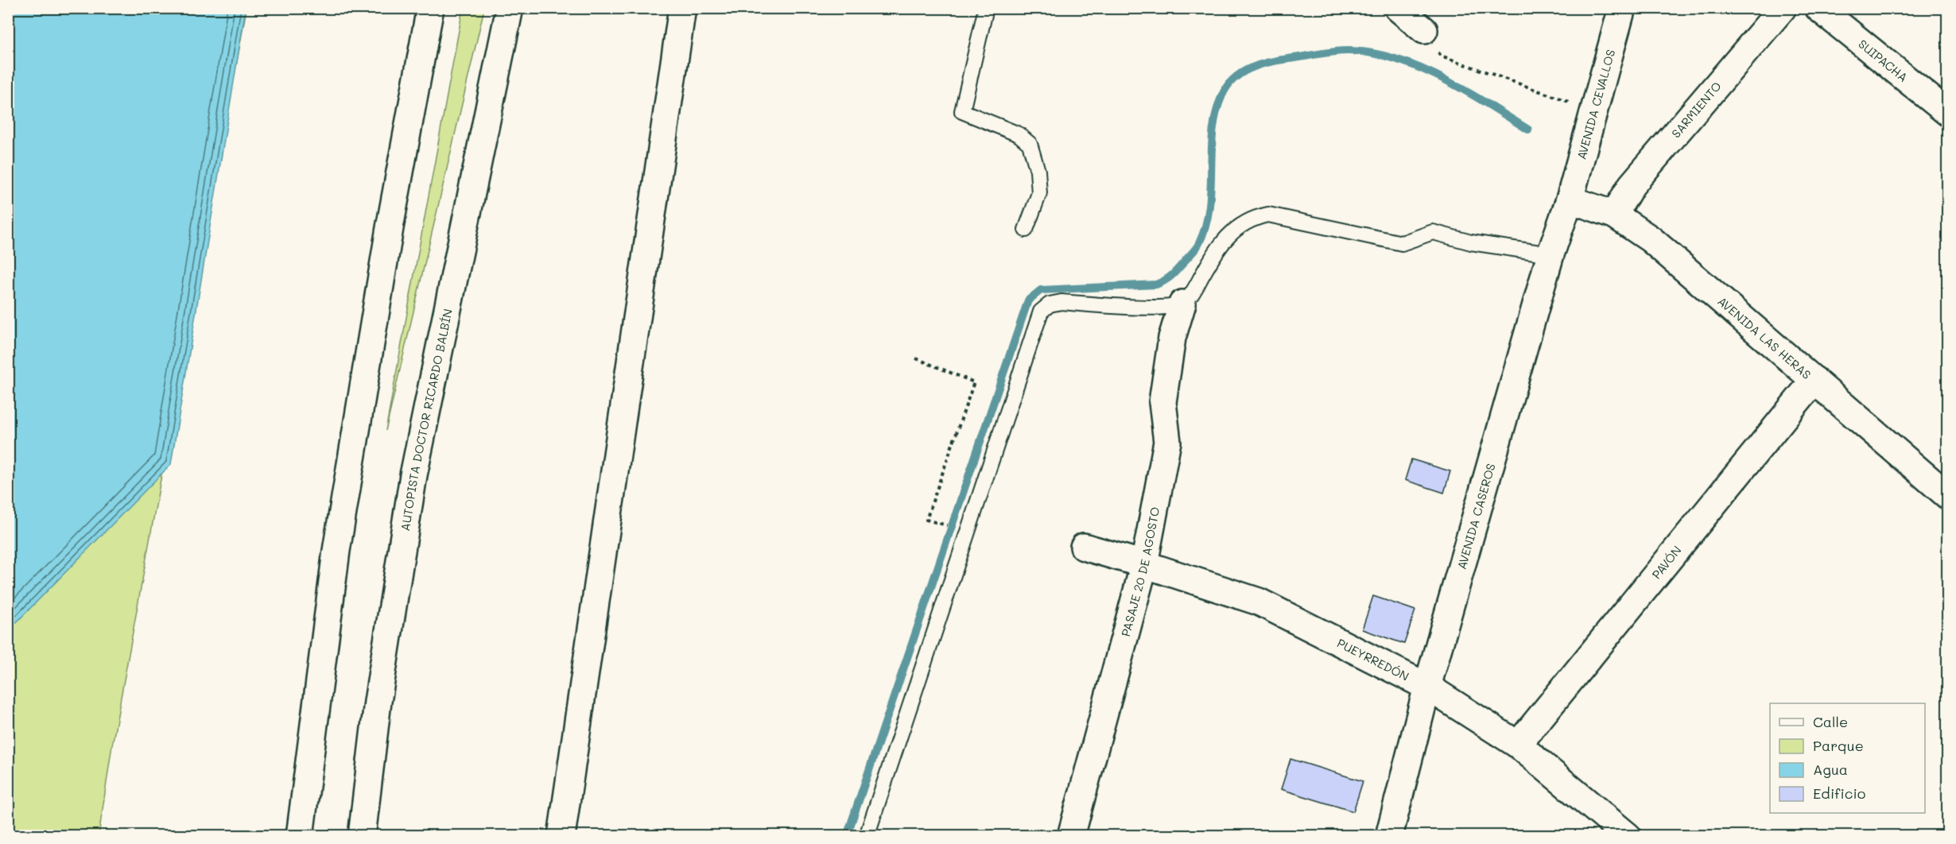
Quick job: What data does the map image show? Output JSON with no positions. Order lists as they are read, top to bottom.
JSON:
{
  "streets": {
    "main road": [
      "SUIPACHA",
      "AVENIDA CEVALLOS",
      "SARMIENTO",
      "AVENIDA LAS HERAS",
      "AUTOPISTA DOCTOR RICARDO BALBÍN",
      "AVENIDA CASEROS",
      "PAVÓN",
      "PASAJE 20 DE AGOSTO",
      "PUEYRREDÓN"
    ]
  },
  "crossings": [
    ["AVENIDA CEVALLOS", "AVENIDA LAS HERAS"],
    ["AVENIDA CEVALLOS", "AVENIDA CASEROS"],
    ["SARMIENTO", "AVENIDA LAS HERAS"],
    ["AVENIDA LAS HERAS", "AVENIDA CASEROS"],
    ["AVENIDA LAS HERAS", "PAVÓN"],
    ["AVENIDA CASEROS", "PUEYRREDÓN"],
    ["PAVÓN", "PUEYRREDÓN"],
    ["PASAJE 20 DE AGOSTO", "PUEYRREDÓN"]
  ],
  "legend": [
    "Calle",
    "Parque",
    "Agua",
    "Edificio"
  ]
}
